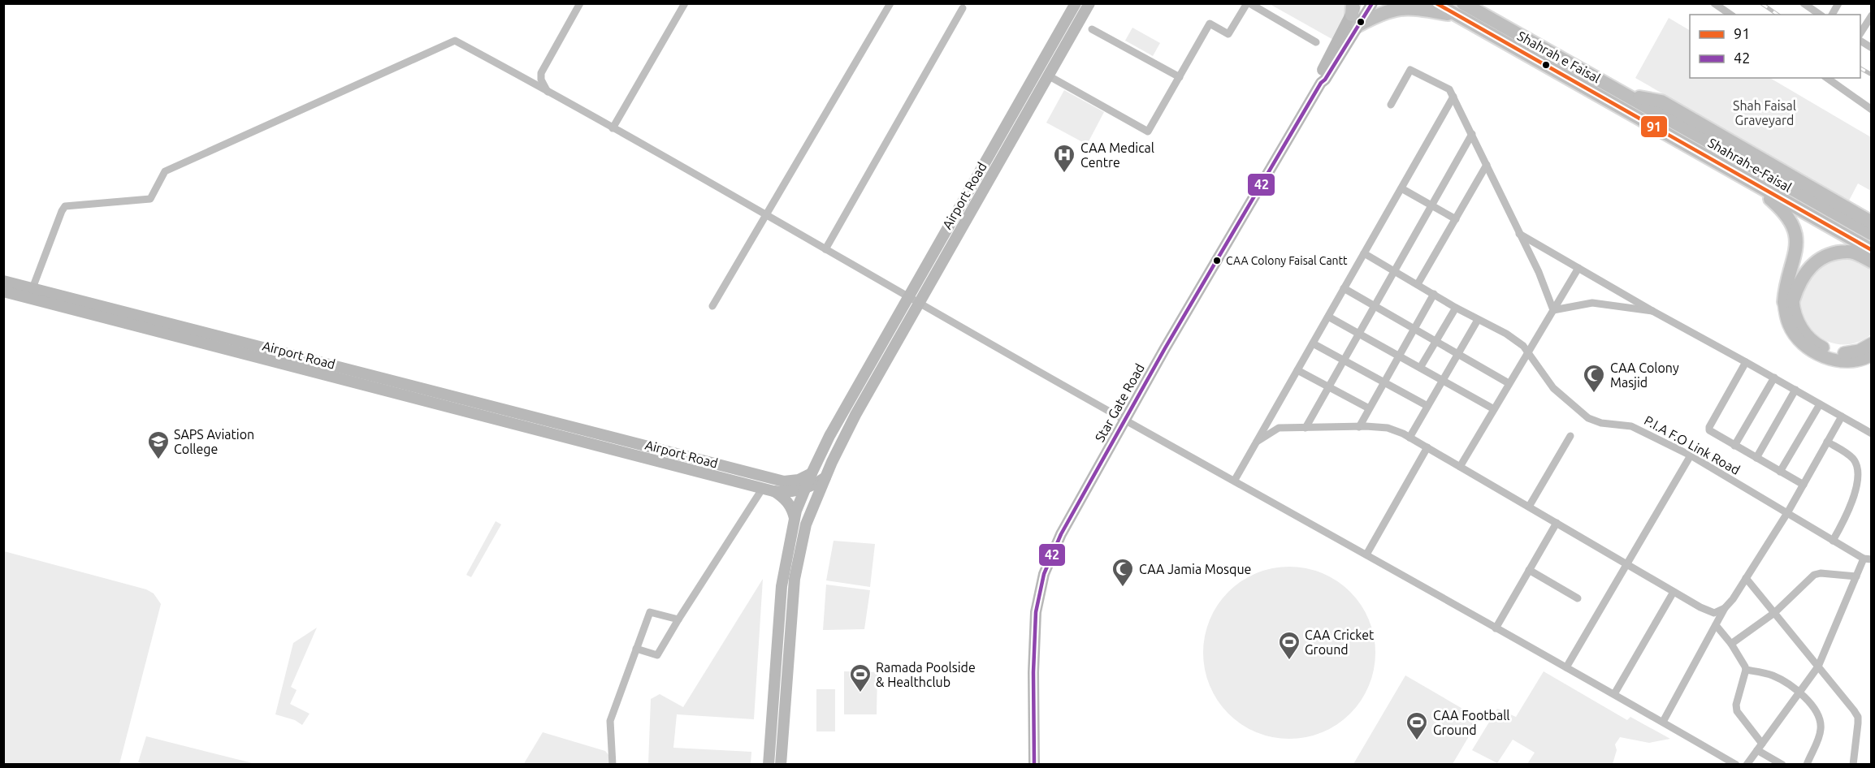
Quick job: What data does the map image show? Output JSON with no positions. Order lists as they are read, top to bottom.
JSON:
{
  "streets": {
    "highway": ["Shahrah e Faisal", "Shahrah-e-Faisal"],
    "main road": ["Airport Road", "Star Gate Road"],
    "street": ["P.I.A F.O Link Road"]
  },
  "crossings": [
    ["Shahrah e Faisal", "Shahrah-e-Faisal"]
  ],
  "parks": ["Shah Faisal Graveyard"],
  "places": {
    "hospital": ["CAA Medical Centre"],
    "other": ["CAA Colony Faisal Cantt"],
    "mosque": ["CAA Colony Masjid", "CAA Jamia Mosque"],
    "school or university": ["SAPS Aviation College"],
    "sports": ["CAA Cricket Ground", "Ramada Poolside & Healthclub", "CAA Football Ground"]
  },
  "lines": ["transit line 91", "transit line 42"],
  "legend": ["91", "42"]
}
